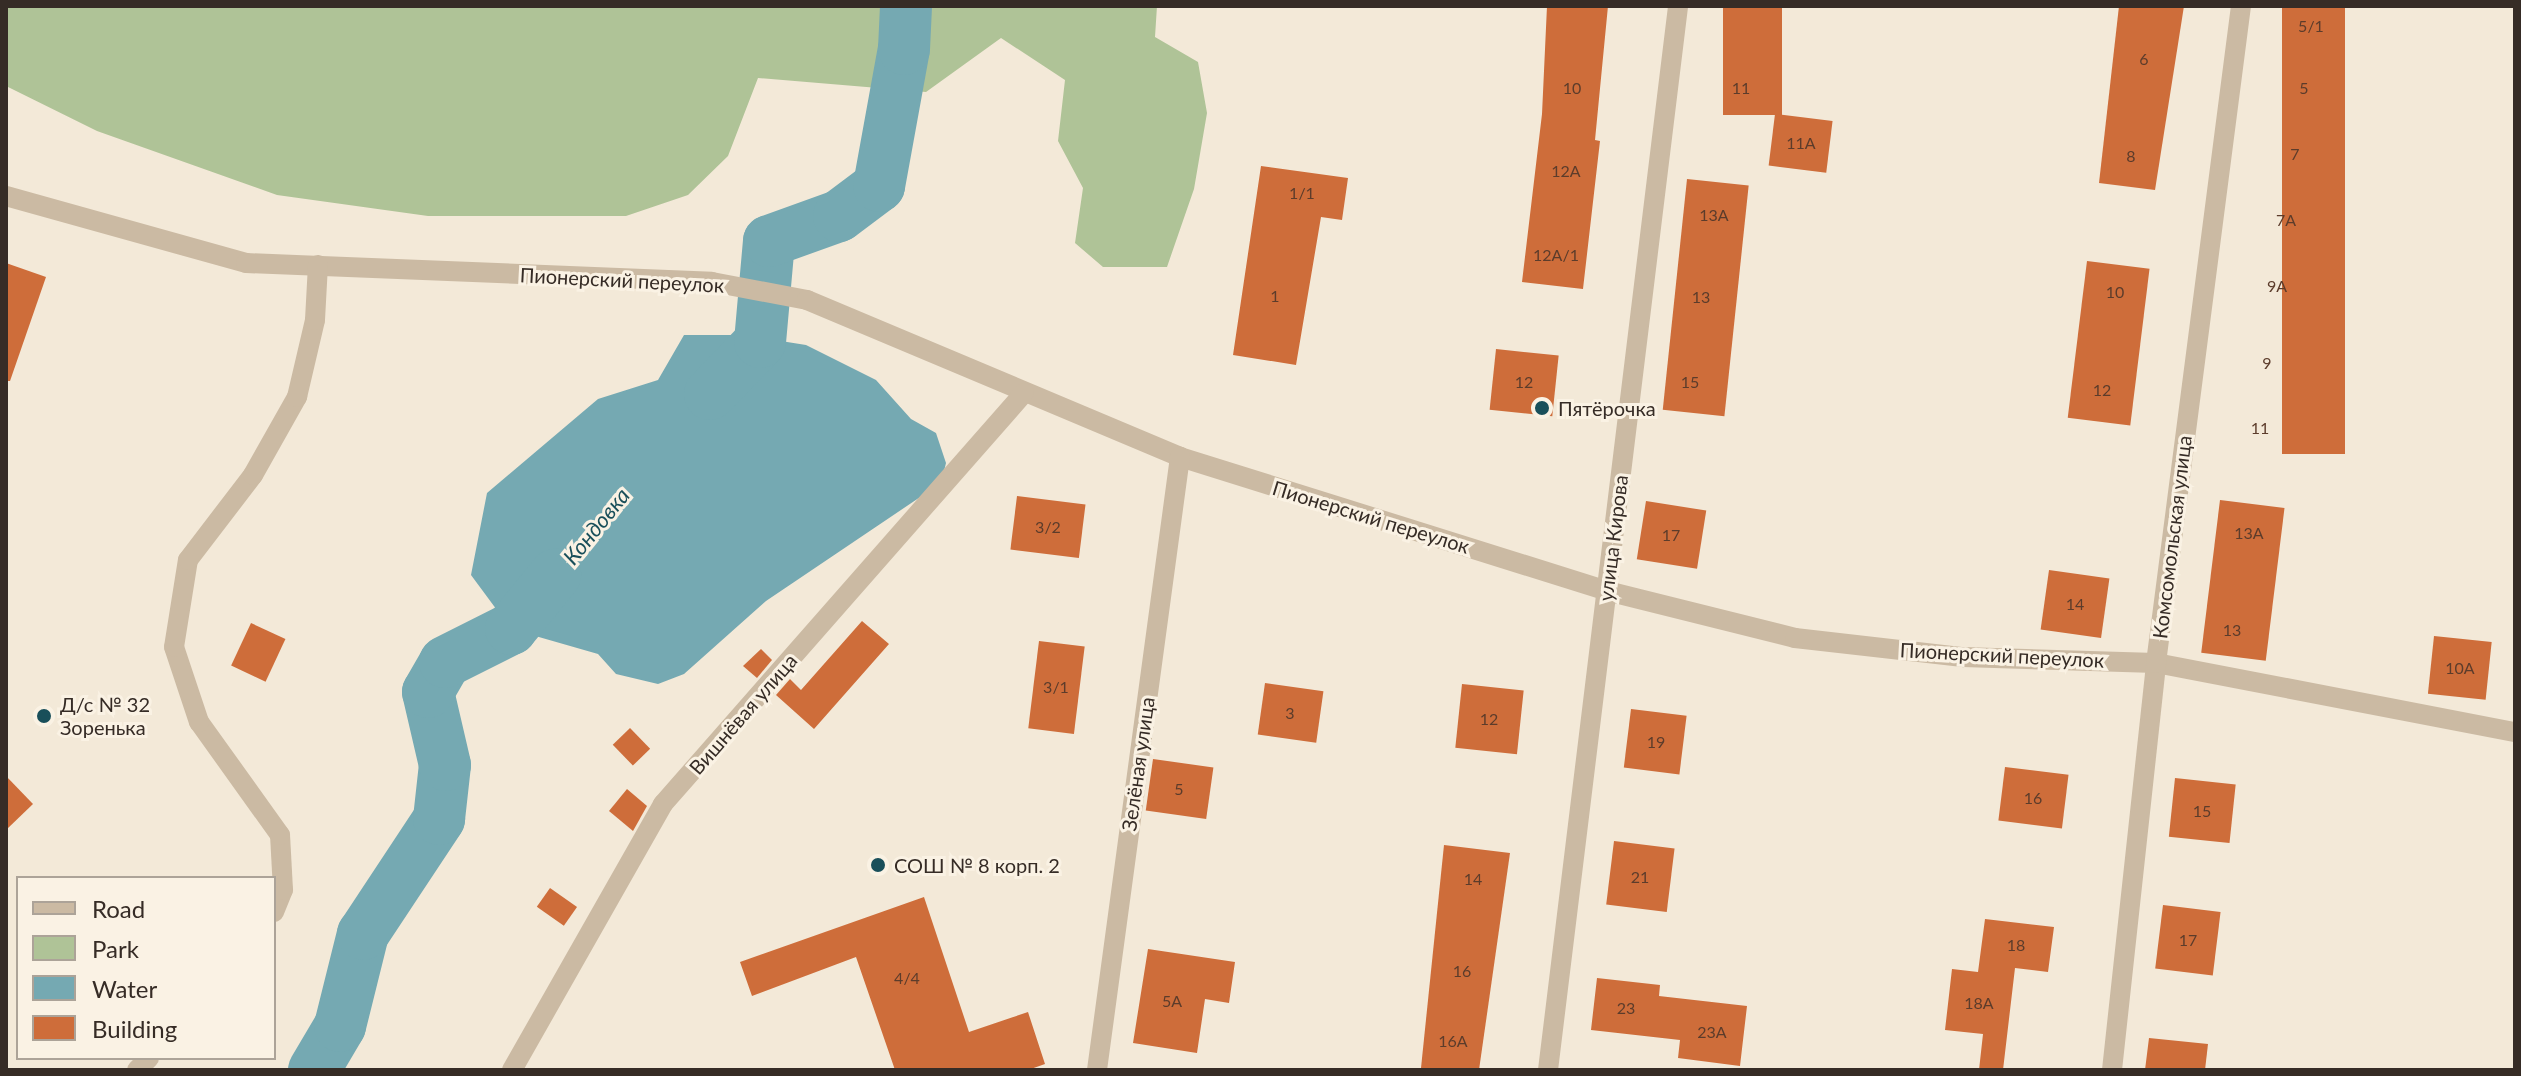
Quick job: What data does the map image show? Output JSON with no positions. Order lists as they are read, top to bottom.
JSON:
{
  "streets": {
    "street": [
      "Пионерский переулок",
      "Комсомольская улица",
      "улица Кирова",
      "Вишнёвая улица",
      "Зелёная улица"
    ]
  },
  "crossings": [
    ["Пионерский переулок", "Комсомольская улица"],
    ["Пионерский переулок", "улица Кирова"],
    ["Пионерский переулок", "Вишнёвая улица"],
    ["Пионерский переулок", "Зелёная улица"]
  ],
  "water": ["Кондовка"],
  "places": ["Пятёрочка", "Д/с № 32 Зоренька", "СОШ № 8 корп. 2"],
  "house_numbers": [
    "5/1",
    "6",
    "10",
    "11",
    "5",
    "11А",
    "7",
    "8",
    "12А",
    "1/1",
    "13А",
    "7А",
    "12А/1",
    "9А",
    "10",
    "1",
    "13",
    "9",
    "12",
    "15",
    "12",
    "11",
    "3/2",
    "13А",
    "17",
    "14",
    "13",
    "10А",
    "3/1",
    "3",
    "12",
    "19",
    "5",
    "16",
    "15",
    "21",
    "14",
    "17",
    "18",
    "16",
    "4/4",
    "5А",
    "18А",
    "23",
    "23А",
    "16А"
  ],
  "legend": [
    "Road",
    "Park",
    "Water",
    "Building"
  ]
}
